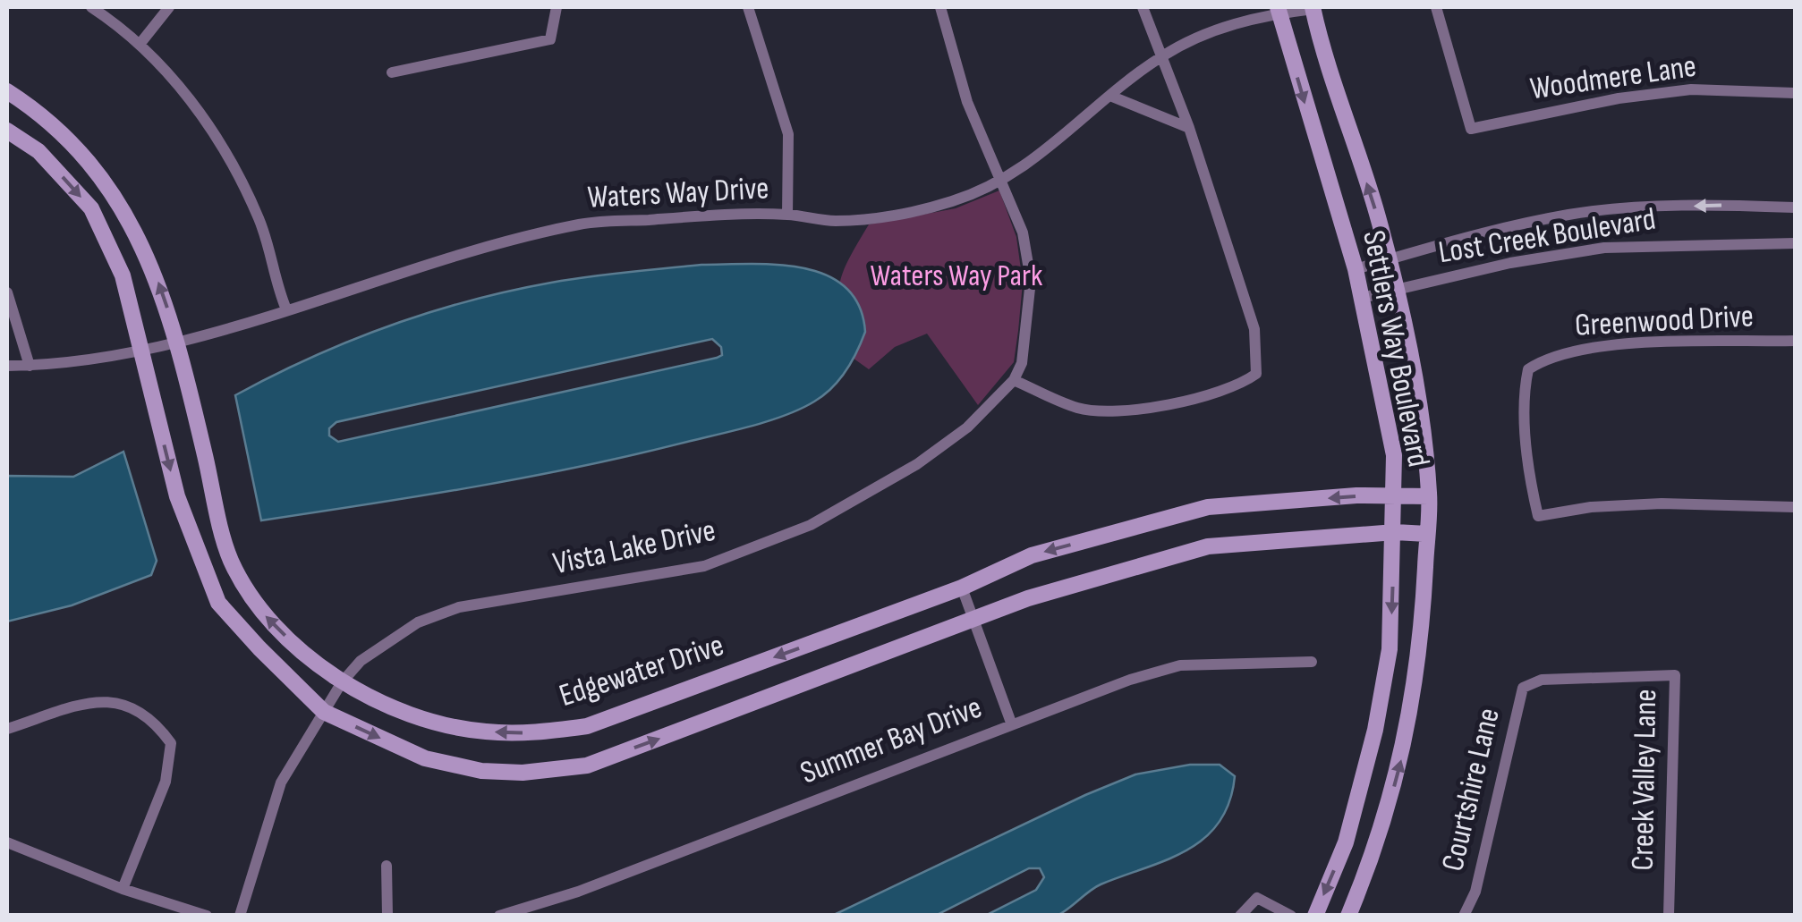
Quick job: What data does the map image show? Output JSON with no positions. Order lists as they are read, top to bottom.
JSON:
{
  "streets": {
    "street": [
      "Woodmere Lane",
      "Waters Way Drive",
      "Lost Creek Boulevard",
      "Greenwood Drive",
      "Settlers Way Boulevard",
      "Vista Lake Drive",
      "Edgewater Drive",
      "Summer Bay Drive",
      "Creek Valley Lane",
      "Courtshire Lane"
    ]
  },
  "crossings": [
    ["Waters Way Drive", "Settlers Way Boulevard"],
    ["Waters Way Drive", "Edgewater Drive"],
    ["Lost Creek Boulevard", "Settlers Way Boulevard"],
    ["Settlers Way Boulevard", "Edgewater Drive"],
    ["Vista Lake Drive", "Edgewater Drive"],
    ["Creek Valley Lane", "Courtshire Lane"]
  ],
  "one_way": ["Edgewater Drive"],
  "parks": ["Waters Way Park"]
}
